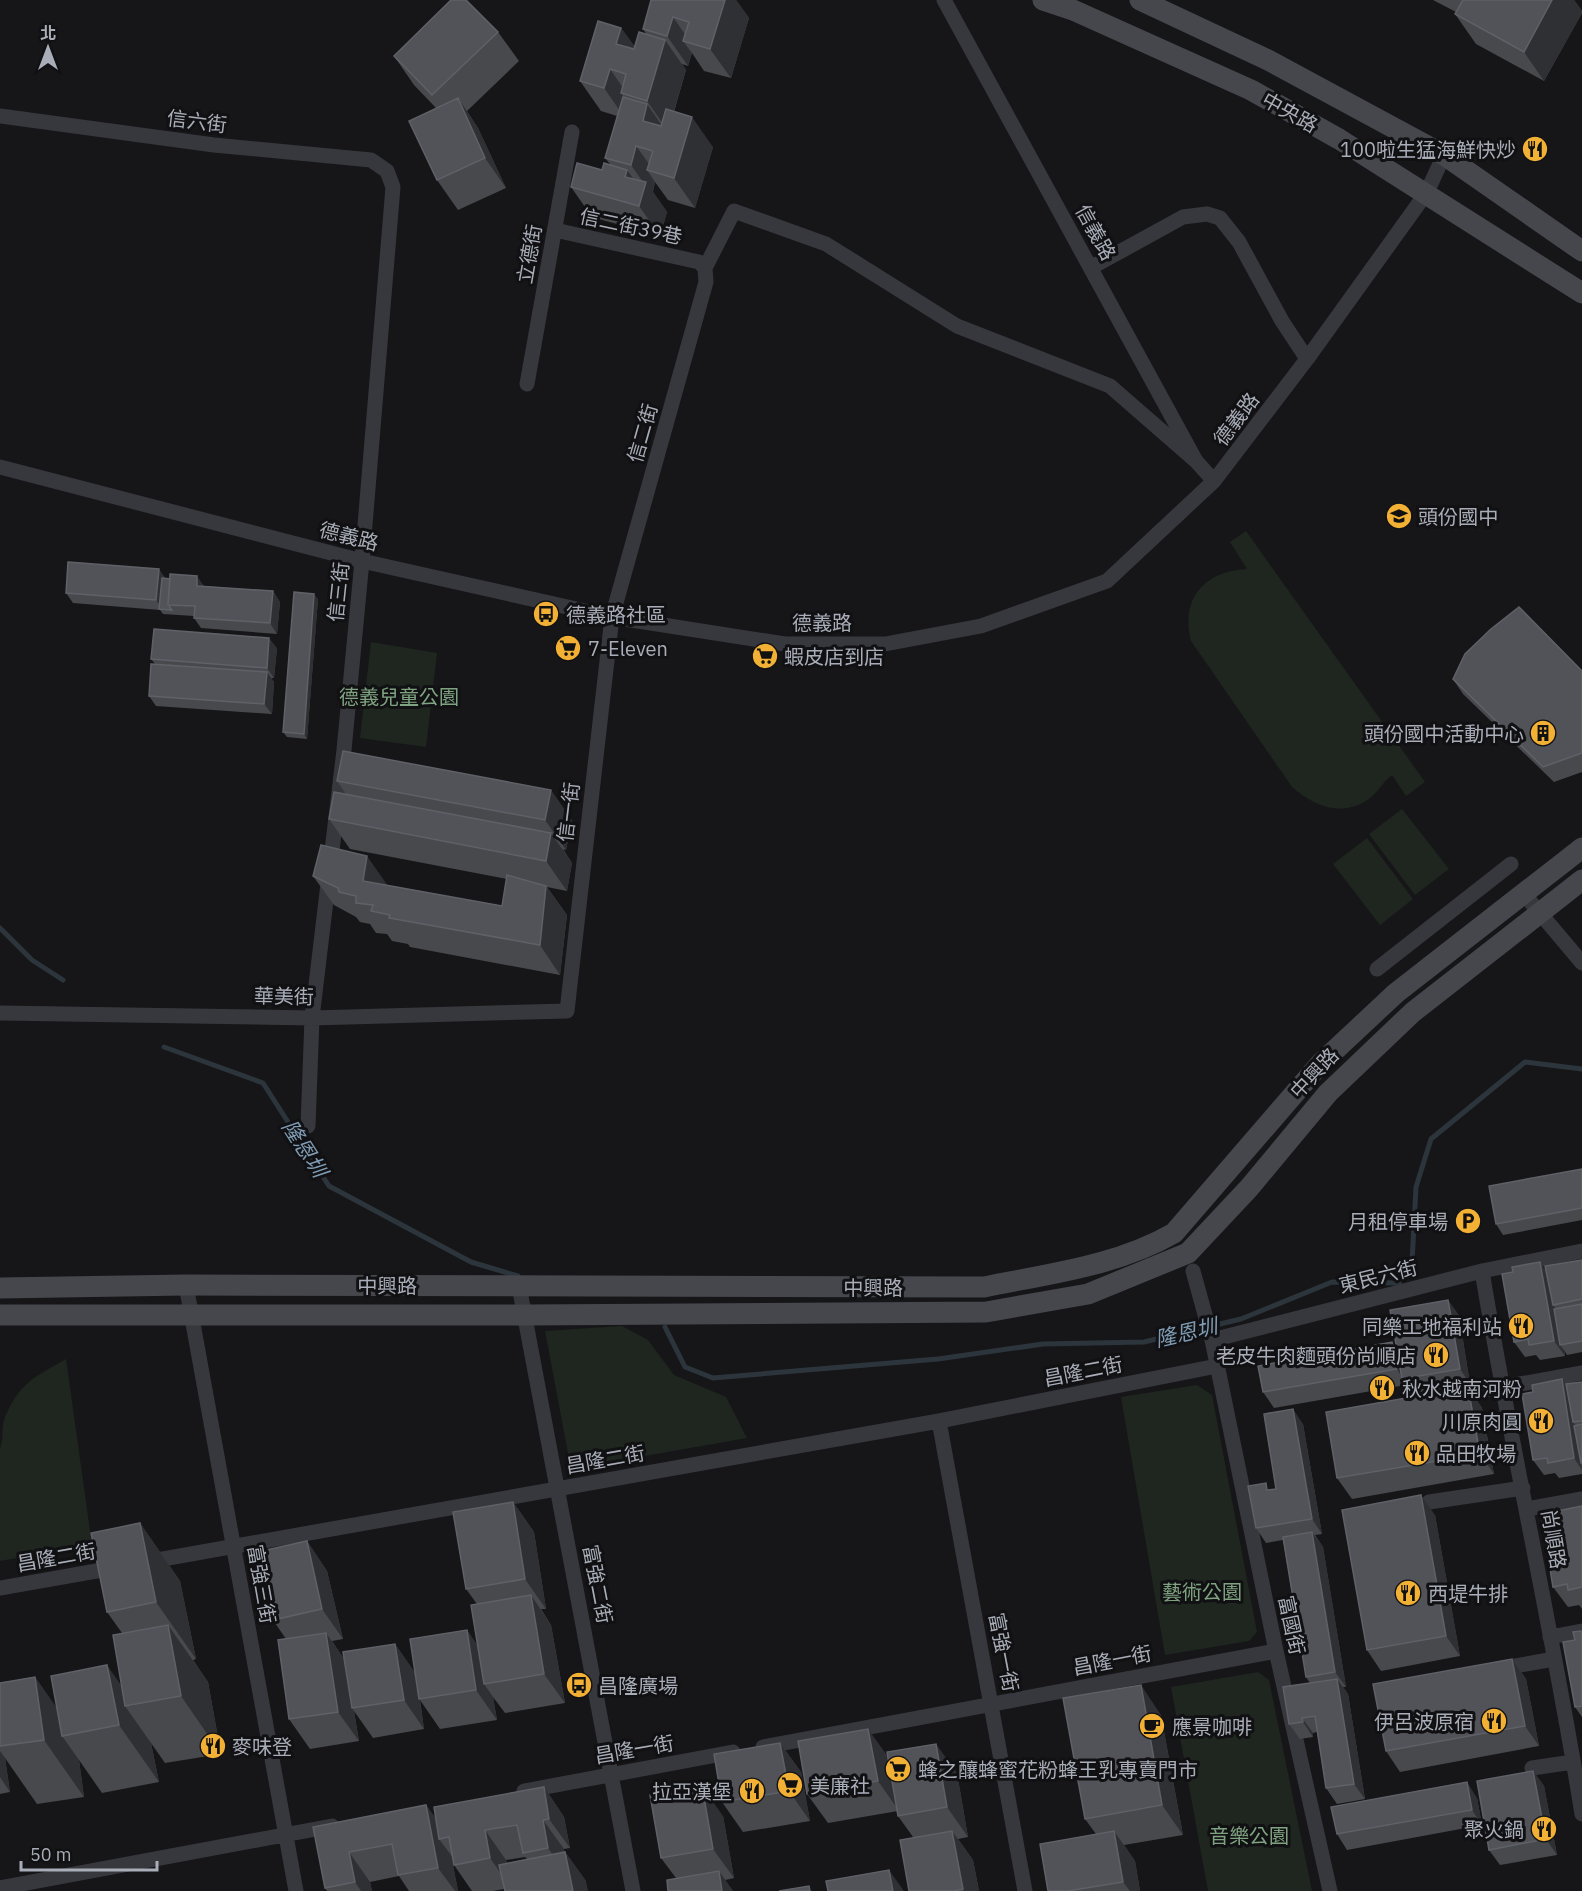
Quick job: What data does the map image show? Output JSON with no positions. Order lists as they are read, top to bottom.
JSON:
{
  "streets": {
    "street": [
      "中央路",
      "信六街",
      "信二街39巷",
      "信義路",
      "立德街",
      "德義路",
      "信二街",
      "信三街",
      "信一街",
      "華美街",
      "中興路",
      "東民六街",
      "昌隆二街",
      "尚順路",
      "富強三街",
      "富強二街",
      "富國街",
      "富強一街",
      "昌隆一街"
    ]
  },
  "crossings": [
    ["中央路", "德義路"],
    ["信六街", "信三街"],
    ["信二街39巷", "立德街"],
    ["信二街39巷", "信二街"],
    ["信義路", "德義路"],
    ["德義路", "信二街"],
    ["德義路", "信三街"],
    ["德義路", "信一街"],
    ["信二街", "信一街"],
    ["信三街", "華美街"],
    ["信一街", "華美街"],
    ["中興路", "富強三街"],
    ["中興路", "富強二街"],
    ["東民六街", "尚順路"],
    ["昌隆二街", "富強三街"],
    ["昌隆二街", "富強二街"],
    ["昌隆二街", "富國街"],
    ["昌隆二街", "富強一街"],
    ["富強二街", "昌隆一街"],
    ["富國街", "昌隆一街"],
    ["富強一街", "昌隆一街"]
  ],
  "water": ["隆恩圳"],
  "parks": ["德義兒童公園", "藝術公園", "音樂公園"],
  "places": {
    "restaurant": [
      "100啦生猛海鮮快炒",
      "同樂工地福利站",
      "老皮牛肉麵頭份尚順店",
      "秋水越南河粉",
      "川原肉圓",
      "品田牧場",
      "西堤牛排",
      "伊呂波原宿",
      "麥味登",
      "拉亞漢堡",
      "聚火鍋"
    ],
    "school or university": ["頭份國中"],
    "bus stop": ["德義路社區", "昌隆廣場"],
    "supermarket": [
      "7-Eleven",
      "蝦皮店到店",
      "蜂之釀蜂蜜花粉蜂王乳專賣門市",
      "美廉社"
    ],
    "building": ["頭份國中活動中心"],
    "parking": ["月租停車場"],
    "cafe": ["應景咖啡"]
  },
  "scale_bar": "50 m",
  "north": "top"
}
